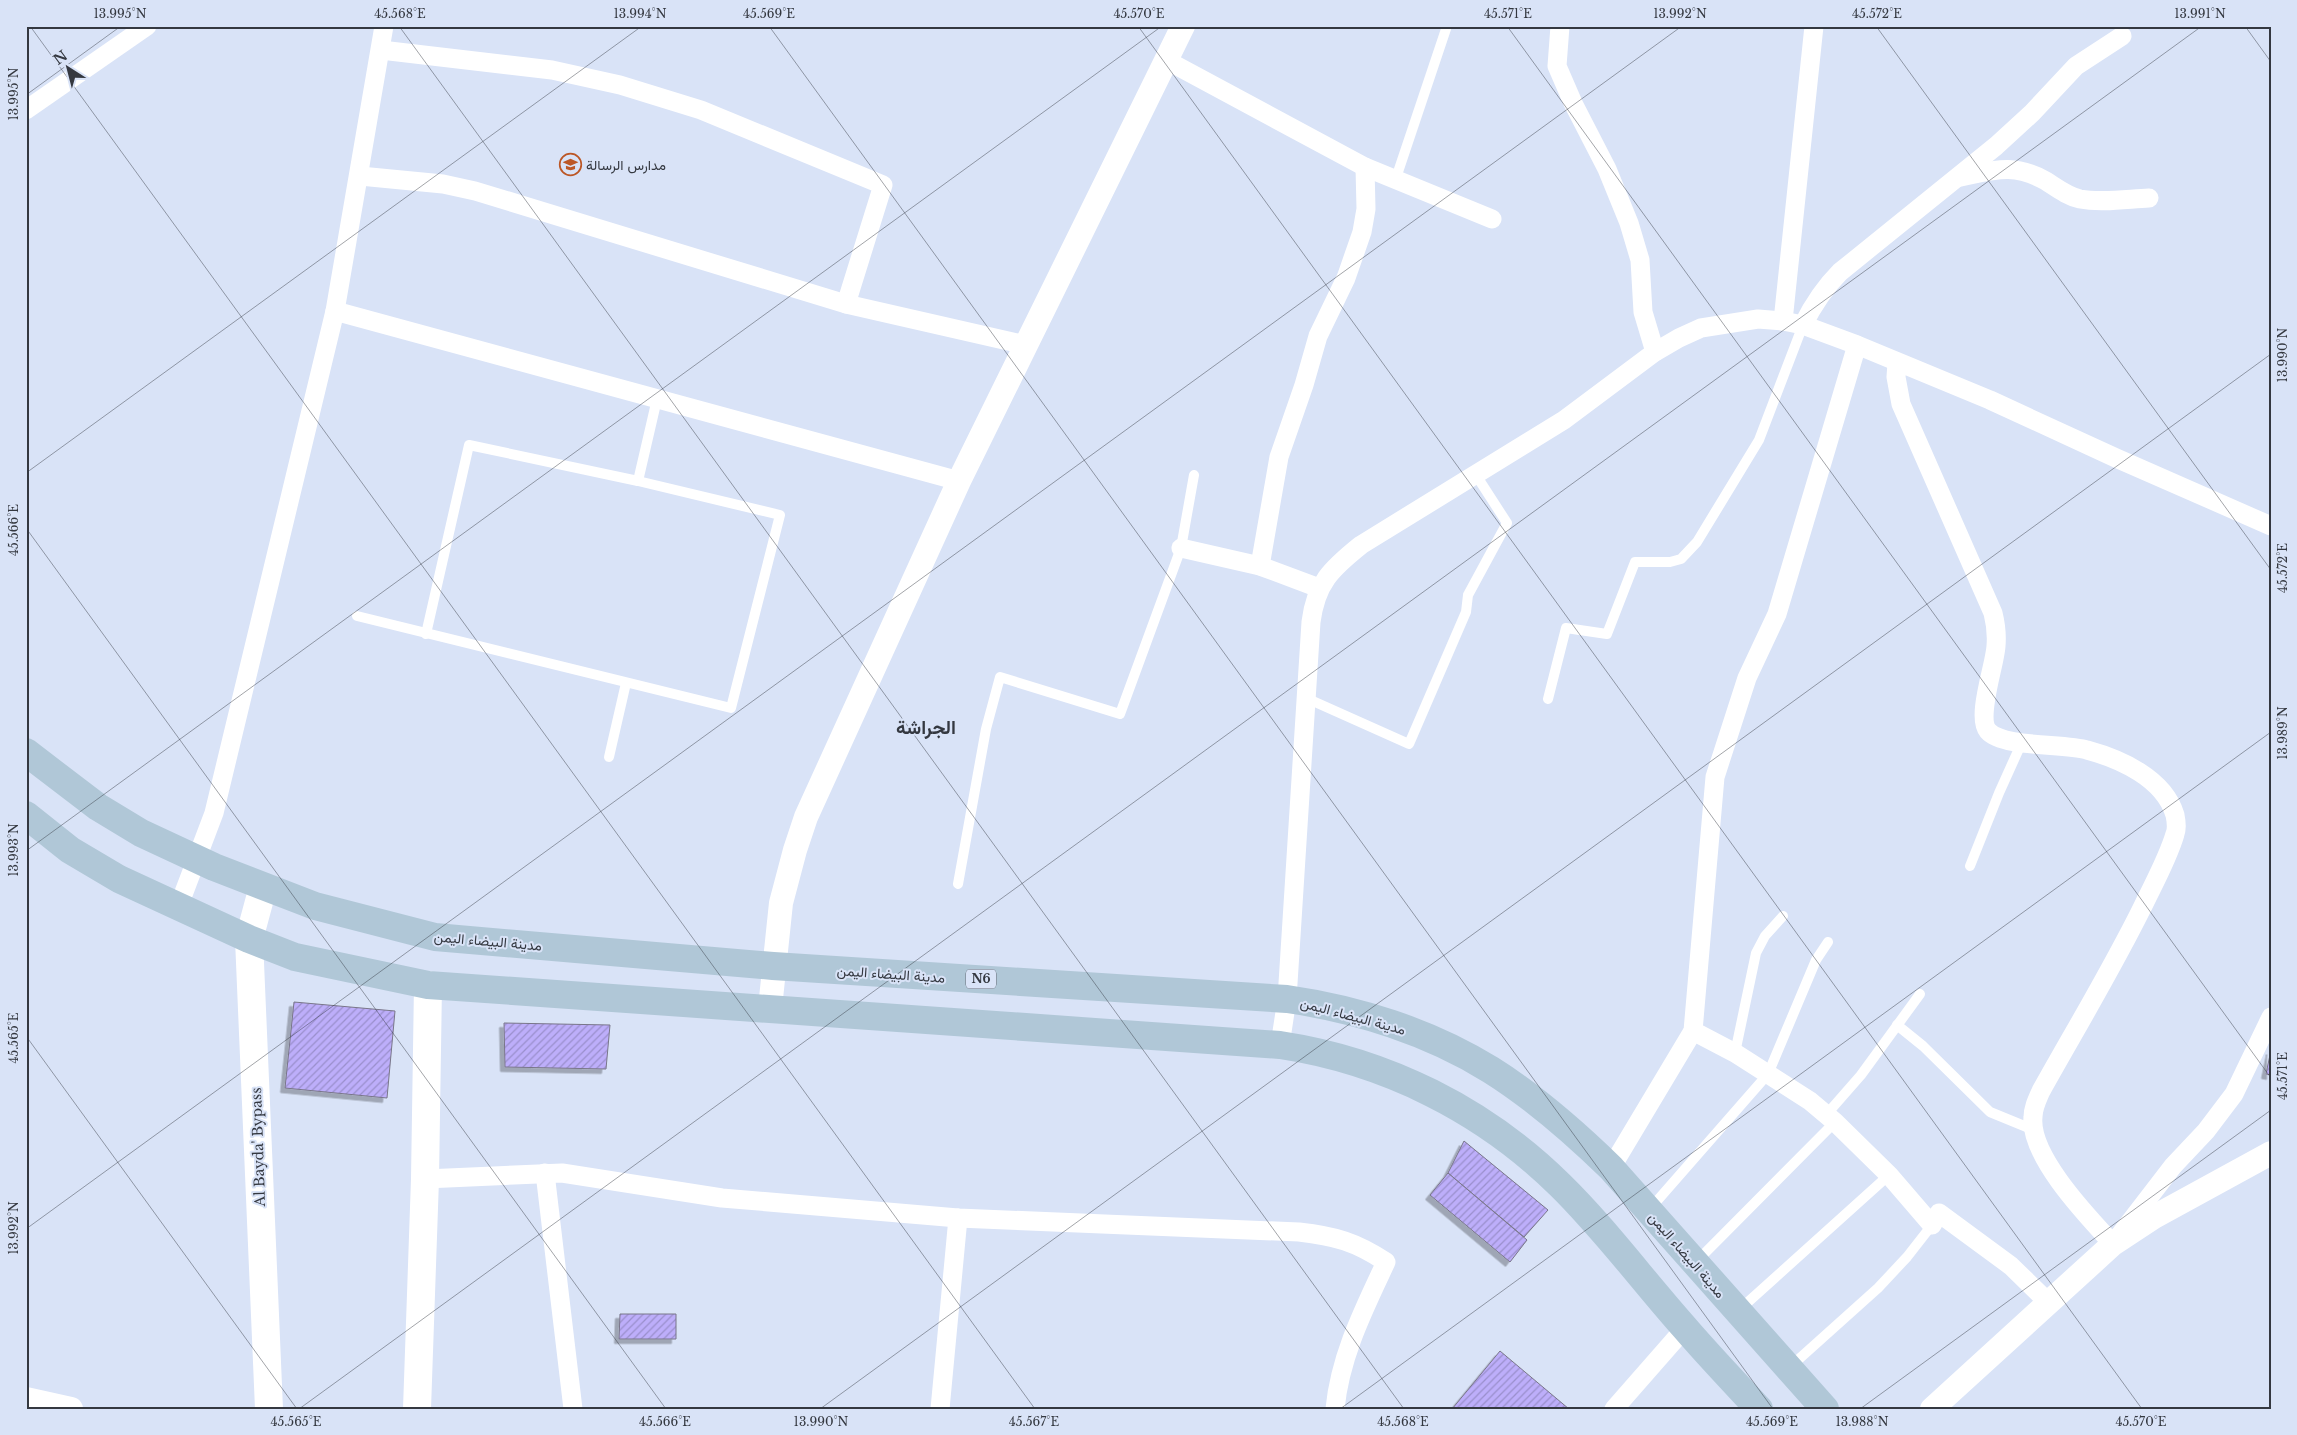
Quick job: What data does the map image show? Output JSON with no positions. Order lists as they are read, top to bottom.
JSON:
{
  "streets": {
    "main road": ["مدينة البيضاء اليمن", "N6", "Al Bayda' Bypass"]
  },
  "crossings": [
    ["مدينة البيضاء اليمن", "Al Bayda' Bypass"]
  ],
  "districts": ["الجراشة"],
  "places": {
    "school or university": ["مدارس الرسالة"]
  },
  "north": "top left",
  "coordinates": [
    "13.995°N",
    "45.568°E",
    "13.994°N",
    "45.569°E",
    "45.570°E",
    "45.571°E",
    "13.992°N",
    "45.572°E",
    "13.991°N",
    "13.990°N",
    "45.566°E",
    "13.989°N",
    "13.993°N",
    "45.565°E",
    "45.567°E",
    "13.988°N"
  ]
}
